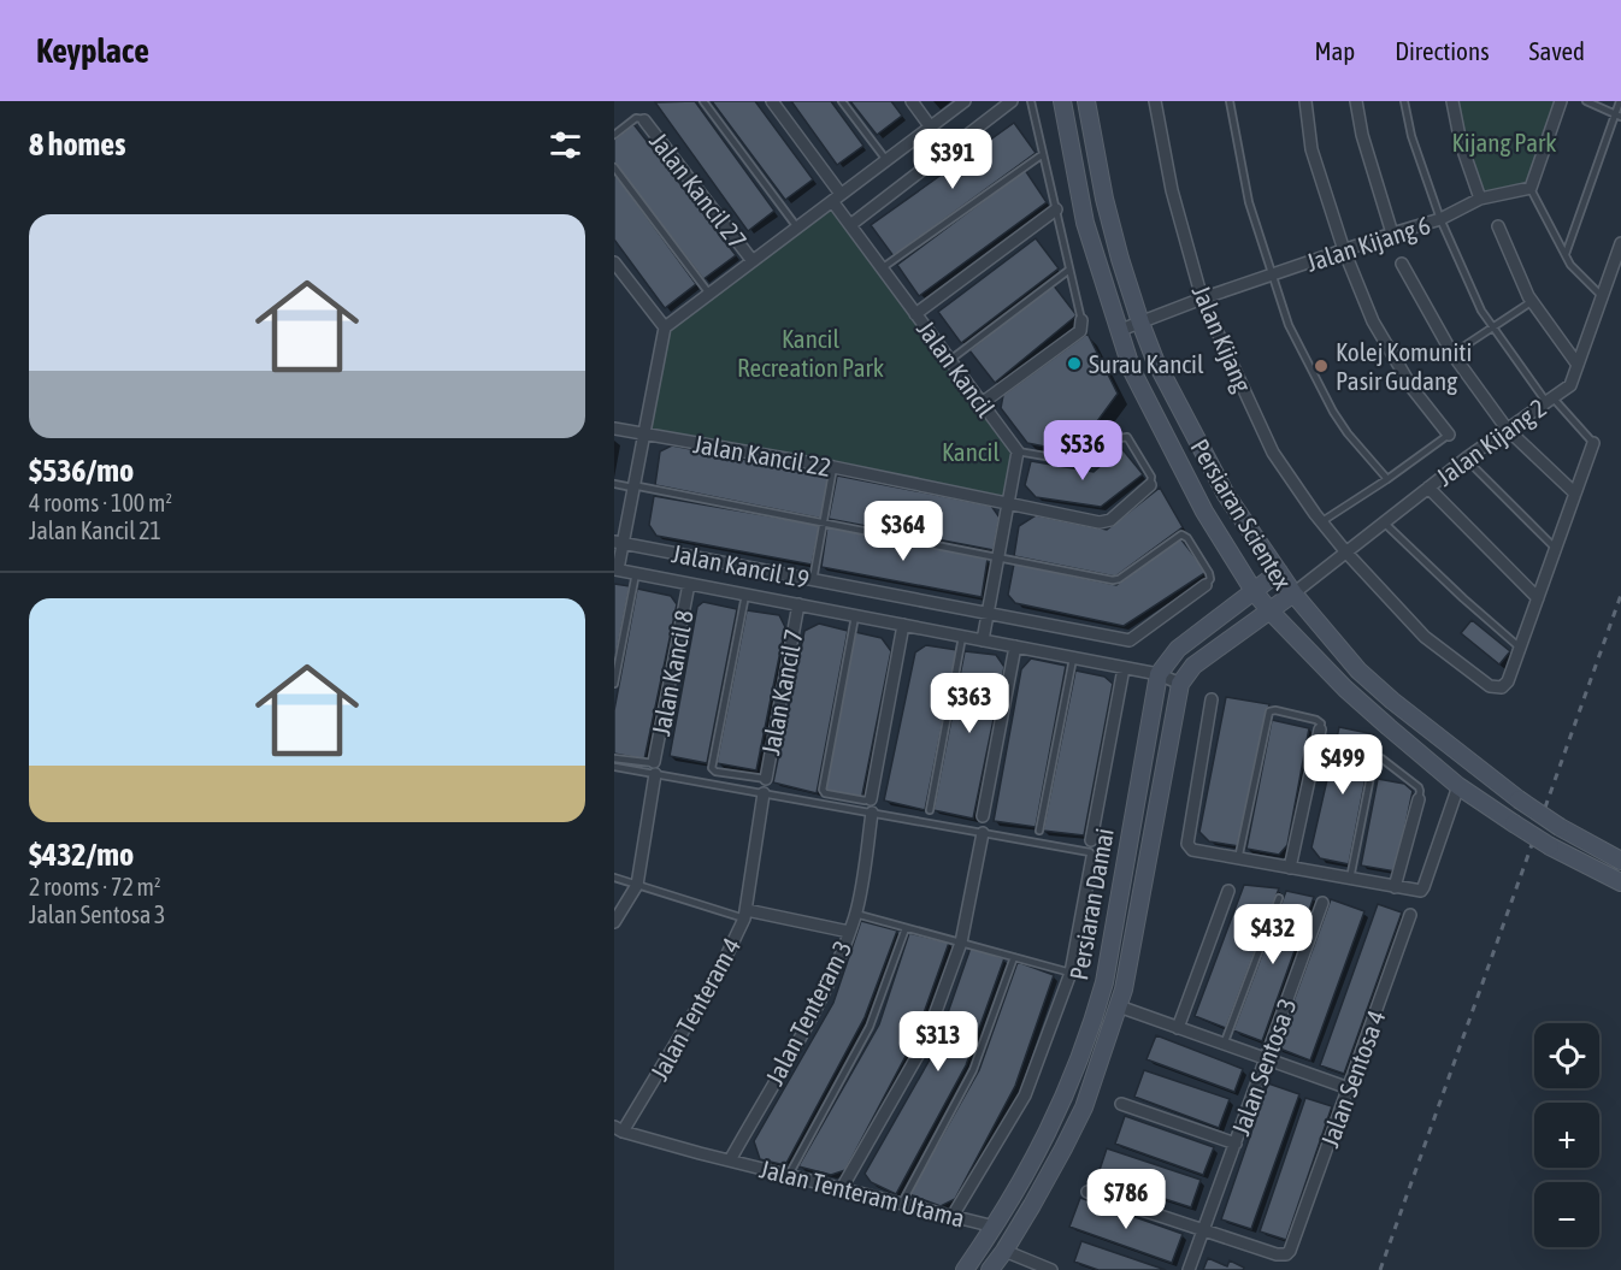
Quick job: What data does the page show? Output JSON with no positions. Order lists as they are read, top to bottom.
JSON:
{
  "streets": {
    "main road": ["Persiaran Scientex", "Persiaran Damai"],
    "street": [
      "Jalan Kancil 27",
      "Jalan Kijang 6",
      "Jalan Kijang",
      "Jalan Kancil",
      "Jalan Kijang 2",
      "Jalan Kancil 22",
      "Jalan Kancil 19",
      "Jalan Kancil 8",
      "Jalan Kancil 7",
      "Jalan Tenteram 4",
      "Jalan Tenteram 3",
      "Jalan Sentosa 3",
      "Jalan Sentosa 4",
      "Jalan Tenteram Utama"
    ]
  },
  "crossings": [
    ["Jalan Kijang 6", "Jalan Kijang"],
    ["Jalan Kijang 6", "Persiaran Scientex"],
    ["Jalan Kijang", "Jalan Kijang 2"],
    ["Jalan Kijang 2", "Persiaran Scientex"],
    ["Persiaran Scientex", "Persiaran Damai"],
    ["Persiaran Damai", "Jalan Tenteram Utama"],
    ["Jalan Tenteram 4", "Jalan Tenteram Utama"],
    ["Jalan Tenteram 3", "Jalan Tenteram Utama"],
    ["Jalan Sentosa 3", "Jalan Sentosa 4"]
  ],
  "parks": ["Kijang Park", "Kancil Recreation Park", "Kancil"],
  "places": ["Surau Kancil", "Kolej Komuniti Pasir Gudang"],
  "page": {
    "header": "Keyplace",
    "nav": ["Map", "Directions", "Saved"],
    "heading": "8 homes",
    "price": [
      "$391",
      "$536",
      "$364",
      "$363",
      "$499",
      "$432",
      "$313",
      "$786"
    ],
    "list": [
      {
        "name": "$536/mo",
        "note": "4 rooms · 100 m² · Jalan Kancil 21"
      },
      {
        "name": "$432/mo",
        "note": "2 rooms · 72 m² · Jalan Sentosa 3"
      }
    ],
    "map_buttons": ["+", "−"]
  }
}
